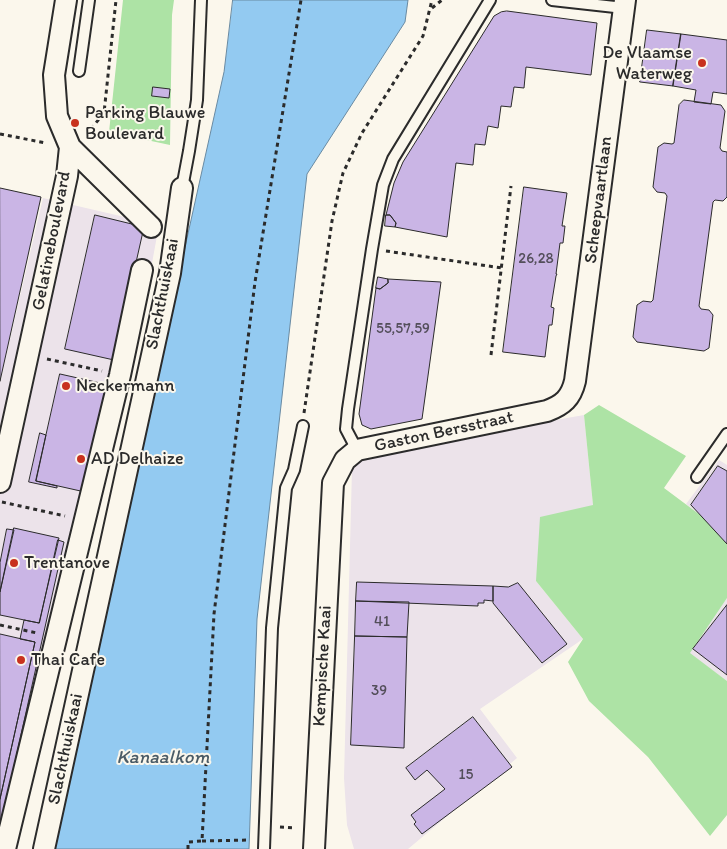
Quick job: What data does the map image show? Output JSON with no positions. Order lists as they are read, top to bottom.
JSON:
{
  "streets": {
    "street": [
      "Scheepvaartlaan",
      "Gelatineboulevard",
      "Slachthuiskaai",
      "Gaston Bersstraat",
      "Kempische Kaai"
    ]
  },
  "crossings": [
    ["Scheepvaartlaan", "Gaston Bersstraat"],
    ["Gaston Bersstraat", "Kempische Kaai"]
  ],
  "water": ["Kanaalkom"],
  "places": [
    "De Vlaamse Waterweg",
    "Parking Blauwe Boulevard",
    "Neckermann",
    "AD Delhaize",
    "Trentanove",
    "Thai Cafe"
  ],
  "house_numbers": [
    "26,28",
    "55,57,59",
    "41",
    "39",
    "15"
  ]
}
